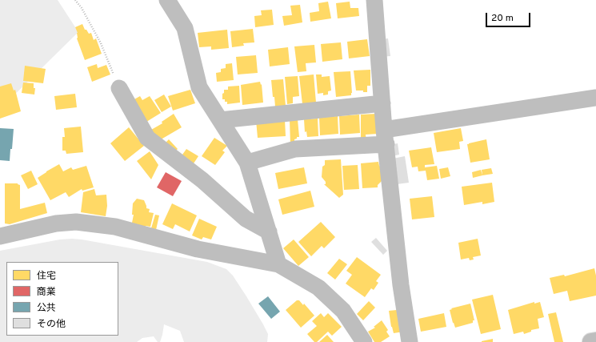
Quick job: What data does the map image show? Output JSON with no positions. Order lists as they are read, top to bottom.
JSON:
{
  "legend": [
    "住宅",
    "商業",
    "公共",
    "その他"
  ],
  "scale_bar": "20 m"
}
